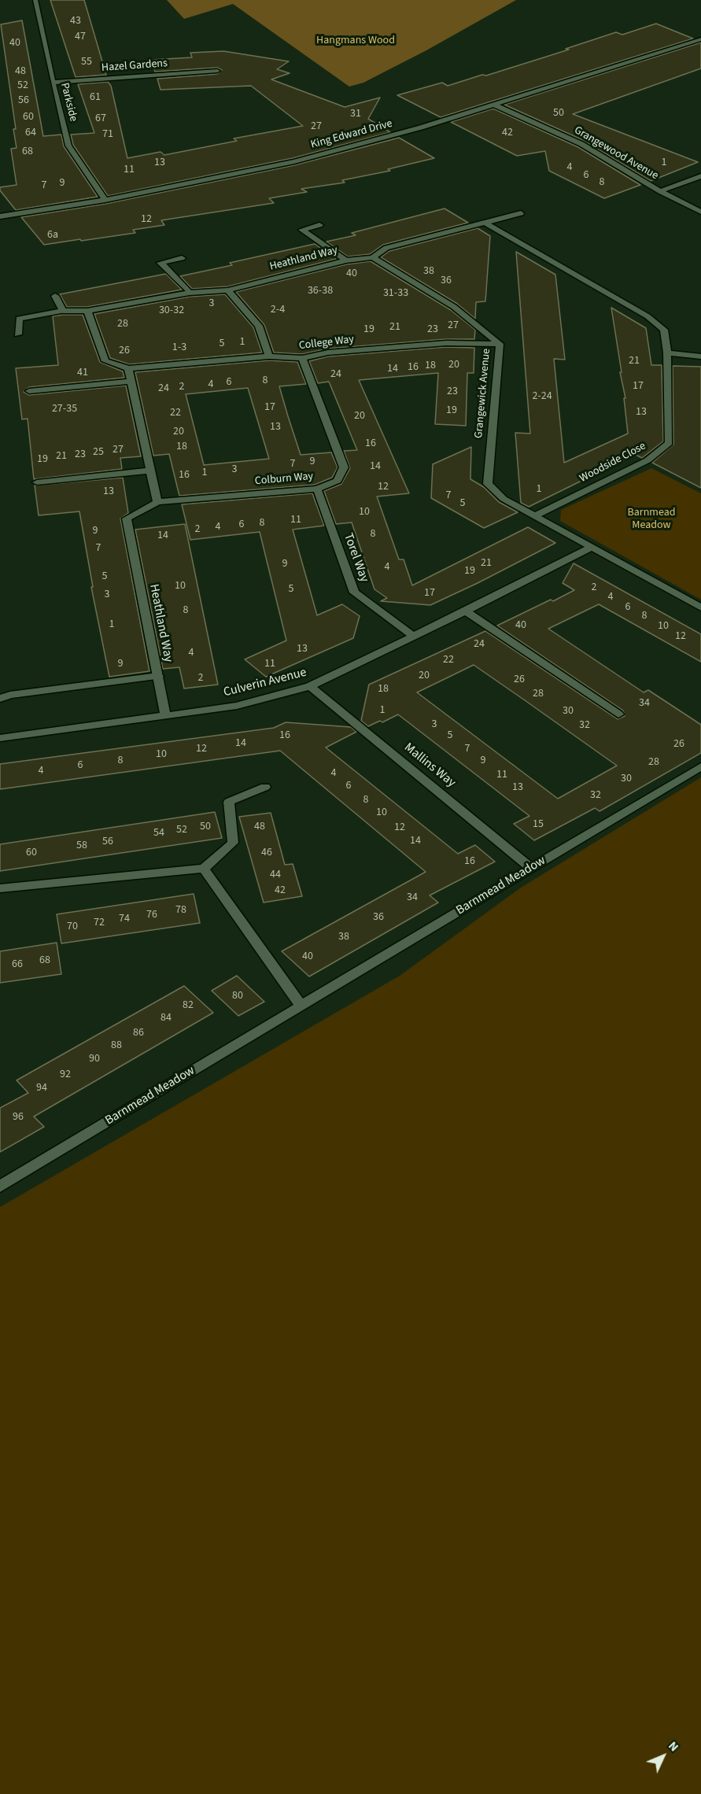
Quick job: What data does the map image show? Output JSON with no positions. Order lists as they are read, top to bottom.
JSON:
{
  "streets": {
    "street": [
      "Hazel Gardens",
      "Parkside",
      "King Edward Drive",
      "Grangewood Avenue",
      "Heathland Way",
      "College Way",
      "Grangewick Avenue",
      "Woodside Close",
      "Colburn Way",
      "Torel Way",
      "Culverin Avenue",
      "Mallins Way",
      "Barnmead Meadow"
    ]
  },
  "crossings": [
    ["Hazel Gardens", "Parkside"],
    ["Parkside", "King Edward Drive"],
    ["King Edward Drive", "Grangewood Avenue"],
    ["Heathland Way", "Grangewick Avenue"],
    ["Heathland Way", "Woodside Close"],
    ["Heathland Way", "Colburn Way"],
    ["Heathland Way", "Culverin Avenue"],
    ["College Way", "Grangewick Avenue"],
    ["College Way", "Colburn Way"],
    ["Grangewick Avenue", "Woodside Close"],
    ["Colburn Way", "Torel Way"],
    ["Torel Way", "Culverin Avenue"],
    ["Culverin Avenue", "Mallins Way"],
    ["Mallins Way", "Barnmead Meadow"]
  ],
  "parks": ["Hangmans Wood", "Barnmead Meadow"],
  "house_numbers": [
    "43",
    "47",
    "40",
    "55",
    "48",
    "52",
    "61",
    "56",
    "50",
    "31",
    "60",
    "67",
    "27",
    "64",
    "42",
    "71",
    "68",
    "13",
    "1",
    "4",
    "11",
    "6",
    "8",
    "9",
    "7",
    "12",
    "6a",
    "38",
    "40",
    "36",
    "36-38",
    "31-33",
    "3",
    "2-4",
    "30-32",
    "28",
    "27",
    "21",
    "19",
    "23",
    "1",
    "5",
    "1-3",
    "26",
    "21",
    "20",
    "18",
    "16",
    "14",
    "41",
    "24",
    "8",
    "6",
    "4",
    "17",
    "2",
    "24",
    "23",
    "2-24",
    "17",
    "27-35",
    "19",
    "13",
    "22",
    "20",
    "13",
    "20",
    "16",
    "18",
    "27",
    "25",
    "23",
    "21",
    "19",
    "9",
    "7",
    "14",
    "3",
    "1",
    "16",
    "12",
    "1",
    "13",
    "7",
    "5",
    "10",
    "11",
    "8",
    "6",
    "4",
    "2",
    "9",
    "8",
    "14",
    "7",
    "21",
    "9",
    "4",
    "19",
    "5",
    "10",
    "2",
    "5",
    "17",
    "3",
    "4",
    "6",
    "8",
    "8",
    "1",
    "40",
    "10",
    "12",
    "24",
    "13",
    "4",
    "22",
    "9",
    "11",
    "20",
    "2",
    "26",
    "18",
    "28",
    "34",
    "1",
    "30",
    "3",
    "32",
    "16",
    "5",
    "14",
    "26",
    "12",
    "7",
    "10",
    "8",
    "9",
    "28",
    "6",
    "4",
    "4",
    "11",
    "30",
    "6",
    "13",
    "32",
    "8",
    "10",
    "15",
    "50",
    "48",
    "12",
    "52",
    "54",
    "14",
    "56",
    "58",
    "60",
    "46",
    "16",
    "44",
    "42",
    "34",
    "78",
    "76",
    "36",
    "74",
    "72",
    "70",
    "38",
    "40",
    "68",
    "66",
    "80",
    "82",
    "84",
    "86",
    "88",
    "90",
    "92",
    "94",
    "96"
  ],
  "north": "top right"
}
